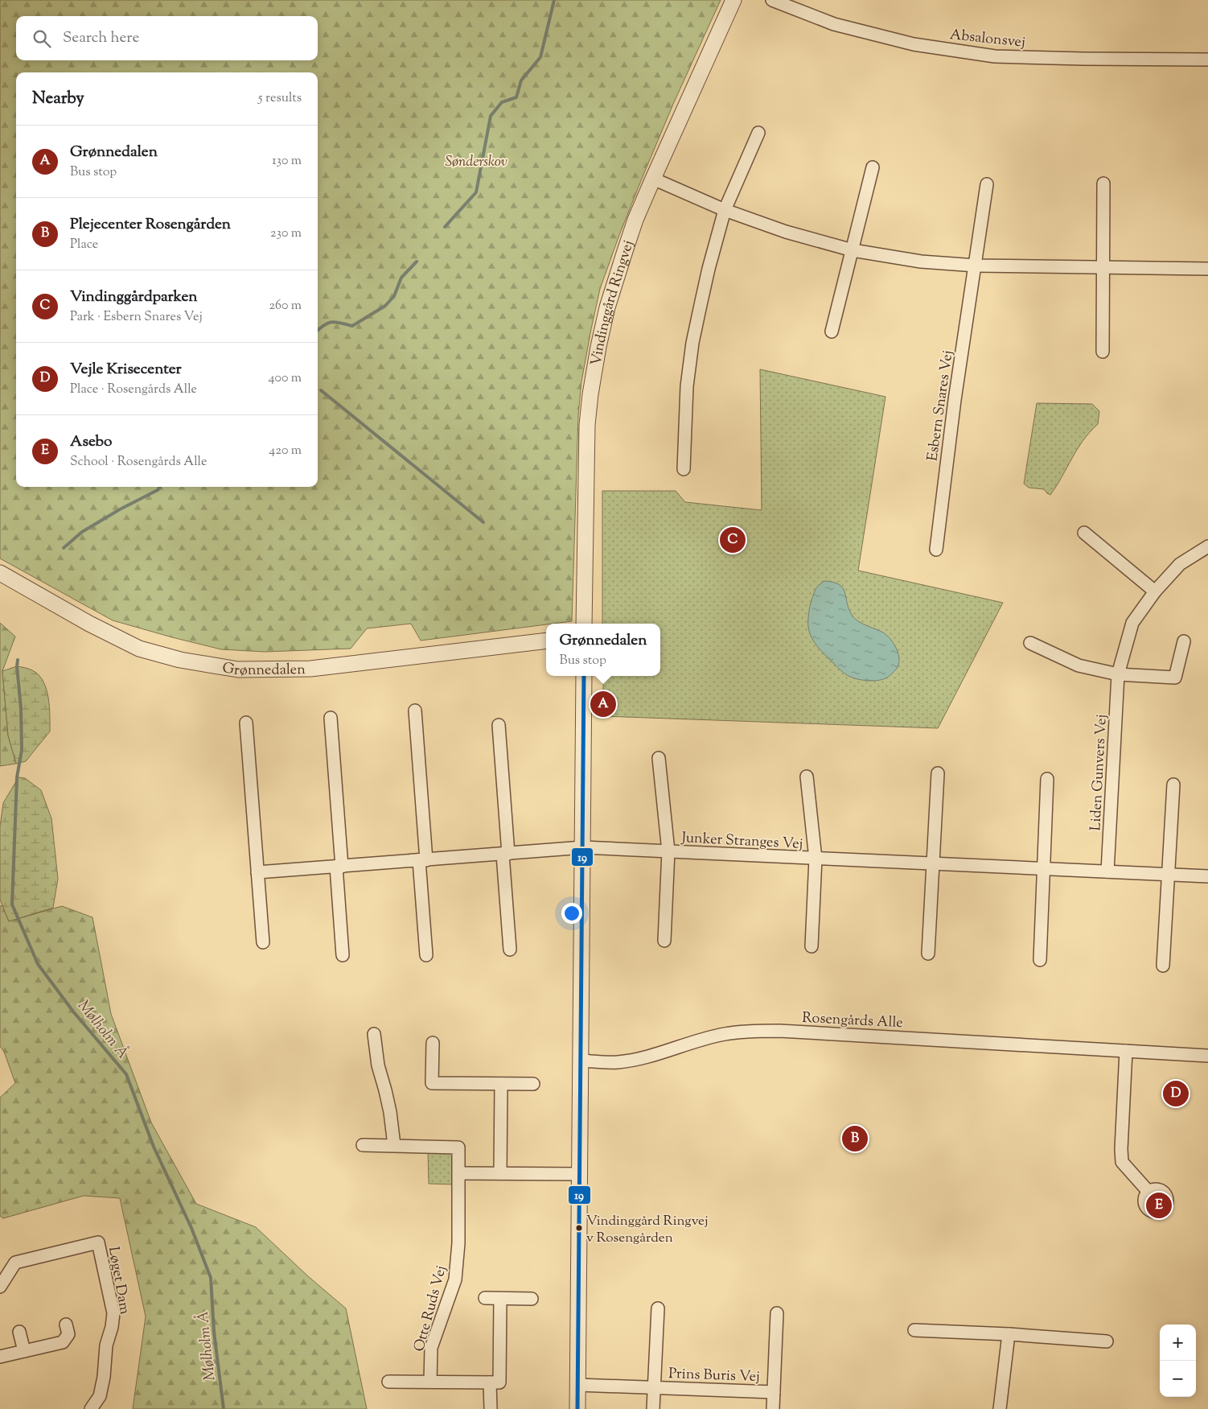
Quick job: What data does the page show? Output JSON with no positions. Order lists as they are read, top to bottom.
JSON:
{
  "streets": {
    "street": [
      "Absalonsvej",
      "Vindinggård Ringvej",
      "Esbern Snares Vej",
      "Grønnedalen",
      "Liden Gunvers Vej",
      "Junker Stranges Vej",
      "Rosengårds Alle",
      "Løget Dam",
      "Otte Ruds Vej",
      "Prins Buris Vej"
    ]
  },
  "crossings": [
    ["Liden Gunvers Vej", "Junker Stranges Vej"]
  ],
  "water": ["Mølholm Å"],
  "parks": ["Sønderskov"],
  "places": ["Vindinggård Ringvej v Rosengården"],
  "lines": ["transit line 19"],
  "page": {
    "search": "Search here",
    "heading": ["Nearby", "5 results"],
    "list": [
      {
        "mark": "A",
        "name": "Grønnedalen",
        "note": "Bus stop",
        "value": "130 m"
      },
      {
        "mark": "B",
        "name": "Plejecenter Rosengården",
        "note": "Place",
        "value": "230 m"
      },
      {
        "mark": "C",
        "name": "Vindinggårdparken",
        "note": "Park · Esbern Snares Vej",
        "value": "260 m"
      },
      {
        "mark": "D",
        "name": "Vejle Krisecenter",
        "note": "Place · Rosengårds Alle",
        "value": "400 m"
      },
      {
        "mark": "E",
        "name": "Asebo",
        "note": "School · Rosengårds Alle",
        "value": "420 m"
      }
    ],
    "pins": [
      "C",
      "A",
      "D",
      "B",
      "E"
    ],
    "popup": ["Grønnedalen", "Bus stop"],
    "map_buttons": ["+", "−"]
  }
}
